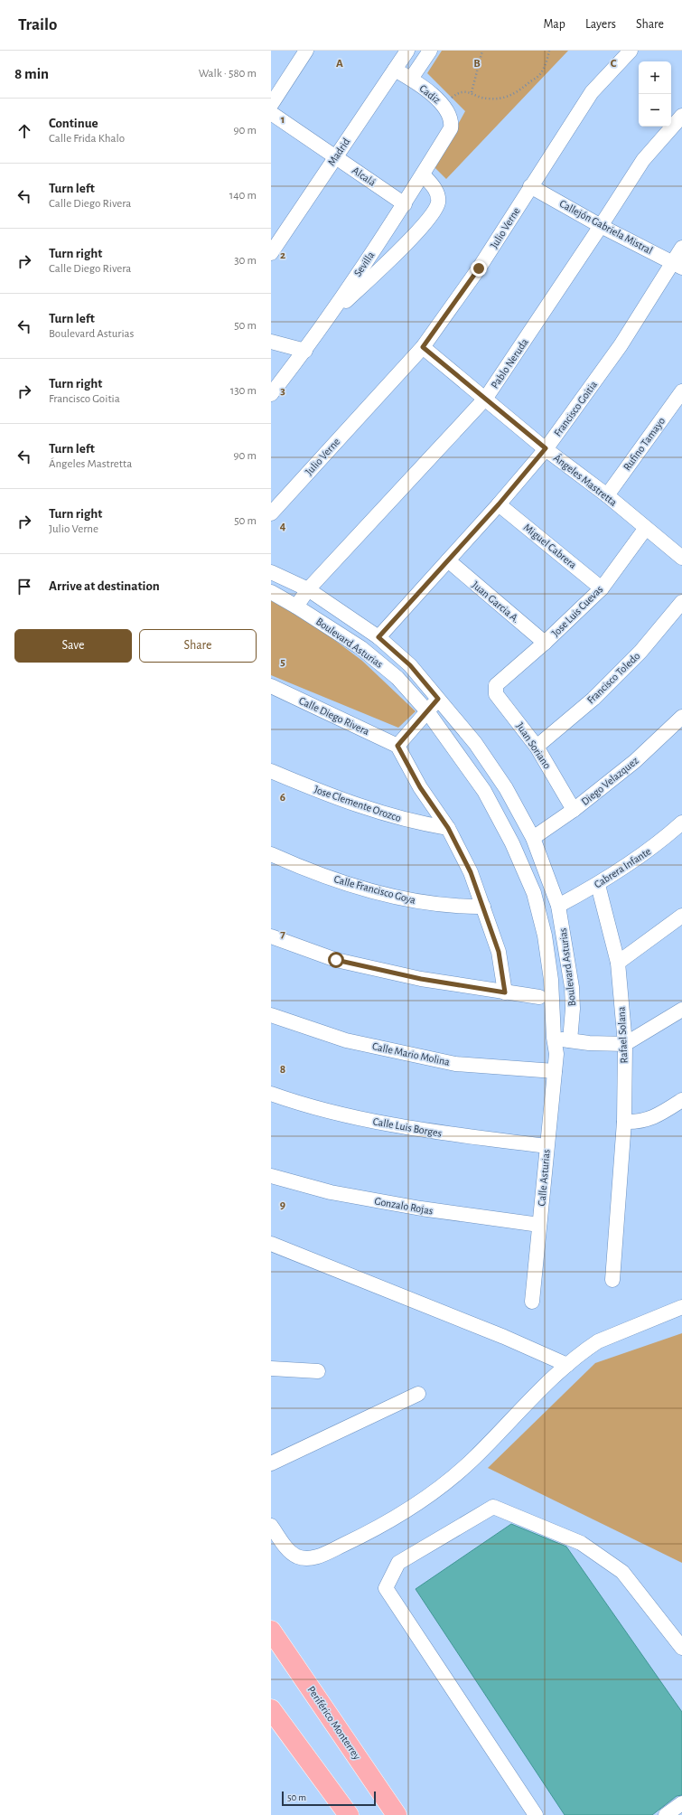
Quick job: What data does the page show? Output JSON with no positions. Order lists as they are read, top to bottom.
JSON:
{
  "streets": {
    "highway": ["Periférico Monterrey"],
    "street": [
      "Cadiz",
      "Madrid",
      "Alcalá",
      "Callejón Gabriela Mistral",
      "Julio Verne",
      "Sevilla",
      "Pablo Neruda",
      "Francisco Goitia",
      "Rufino Tamayo",
      "Ángeles Mastretta",
      "Miguel Cabrera",
      "Juan Garcia A.",
      "Jose Luis Cuevas",
      "Boulevard Asturias",
      "Francisco Toledo",
      "Calle Diego Rivera",
      "Juan Soriano",
      "Diego Velazquez",
      "Jose Clemente Orozco",
      "Cabrera Infante",
      "Calle Francisco Goya",
      "Rafael Solana",
      "Calle Mario Molina",
      "Calle Luis Borges",
      "Calle Asturias",
      "Gonzalo Rojas"
    ]
  },
  "crossings": [
    ["Cadiz", "Madrid"],
    ["Cadiz", "Sevilla"],
    ["Madrid", "Alcalá"],
    ["Alcalá", "Sevilla"],
    ["Callejón Gabriela Mistral", "Julio Verne"],
    ["Callejón Gabriela Mistral", "Pablo Neruda"],
    ["Callejón Gabriela Mistral", "Francisco Goitia"],
    ["Julio Verne", "Ángeles Mastretta"],
    ["Pablo Neruda", "Ángeles Mastretta"],
    ["Pablo Neruda", "Boulevard Asturias"],
    ["Francisco Goitia", "Ángeles Mastretta"],
    ["Francisco Goitia", "Miguel Cabrera"],
    ["Francisco Goitia", "Juan Garcia A."],
    ["Francisco Goitia", "Boulevard Asturias"],
    ["Rufino Tamayo", "Ángeles Mastretta"],
    ["Ángeles Mastretta", "Jose Luis Cuevas"],
    ["Miguel Cabrera", "Jose Luis Cuevas"],
    ["Juan Garcia A.", "Jose Luis Cuevas"],
    ["Jose Luis Cuevas", "Juan Soriano"],
    ["Boulevard Asturias", "Diego Velazquez"],
    ["Boulevard Asturias", "Cabrera Infante"],
    ["Boulevard Asturias", "Calle Asturias"],
    ["Francisco Toledo", "Juan Soriano"],
    ["Juan Soriano", "Diego Velazquez"],
    ["Cabrera Infante", "Rafael Solana"],
    ["Calle Mario Molina", "Calle Asturias"],
    ["Calle Luis Borges", "Calle Asturias"],
    ["Calle Asturias", "Gonzalo Rojas"]
  ],
  "scale_bar": "50 m",
  "page": {
    "header": "Trailo",
    "nav": ["Map", "Layers", "Share"],
    "heading": ["8 min", "Walk · 580 m"],
    "map_buttons": ["+", "−"],
    "list": [
      ["Continue", "Calle Frida Khalo", "90 m"],
      ["Turn left", "Calle Diego Rivera", "140 m"],
      ["Turn right", "Calle Diego Rivera", "30 m"],
      ["Turn left", "Boulevard Asturias", "50 m"],
      ["Turn right", "Francisco Goitia", "130 m"],
      ["Turn left", "Ángeles Mastretta", "90 m"],
      ["Turn right", "Julio Verne", "50 m"],
      "Arrive at destination"
    ],
    "buttons": ["Save", "Share"],
    "scale": "50 m"
  },
  "grid": {
    "columns": ["A", "B", "C"],
    "rows": [
      "1",
      "2",
      "3",
      "4",
      "5",
      "6",
      "7",
      "8",
      "9"
    ]
  }
}
